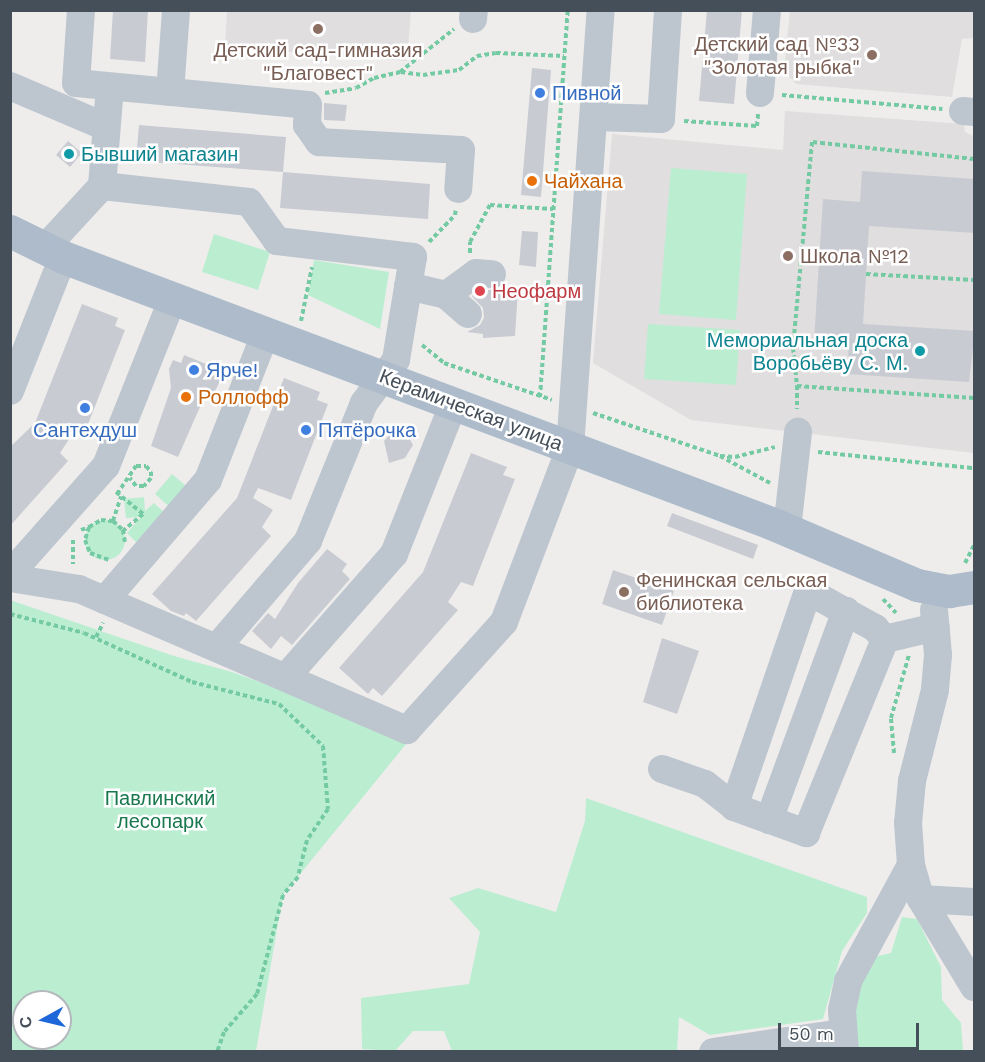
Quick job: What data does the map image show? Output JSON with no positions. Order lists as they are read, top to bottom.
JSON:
{
  "streets": {
    "main road": ["Керамическая улица"]
  },
  "parks": ["Павлинский лесопарк"],
  "places": [
    "Детский сад-гимназия \"Благовест\"",
    "Детский сад №33 \"Золотая рыбка\"",
    "Пивной",
    "Бывший магазин",
    "Чайхана",
    "Школа №12",
    "Неофарм",
    "Мемориальная доска Воробьёву С. М.",
    "Ярче!",
    "Роллофф",
    "Сантехдуш",
    "Пятёрочка",
    "Фенинская сельская библиотека"
  ],
  "scale_bar": "50 m",
  "north": "left"
}
